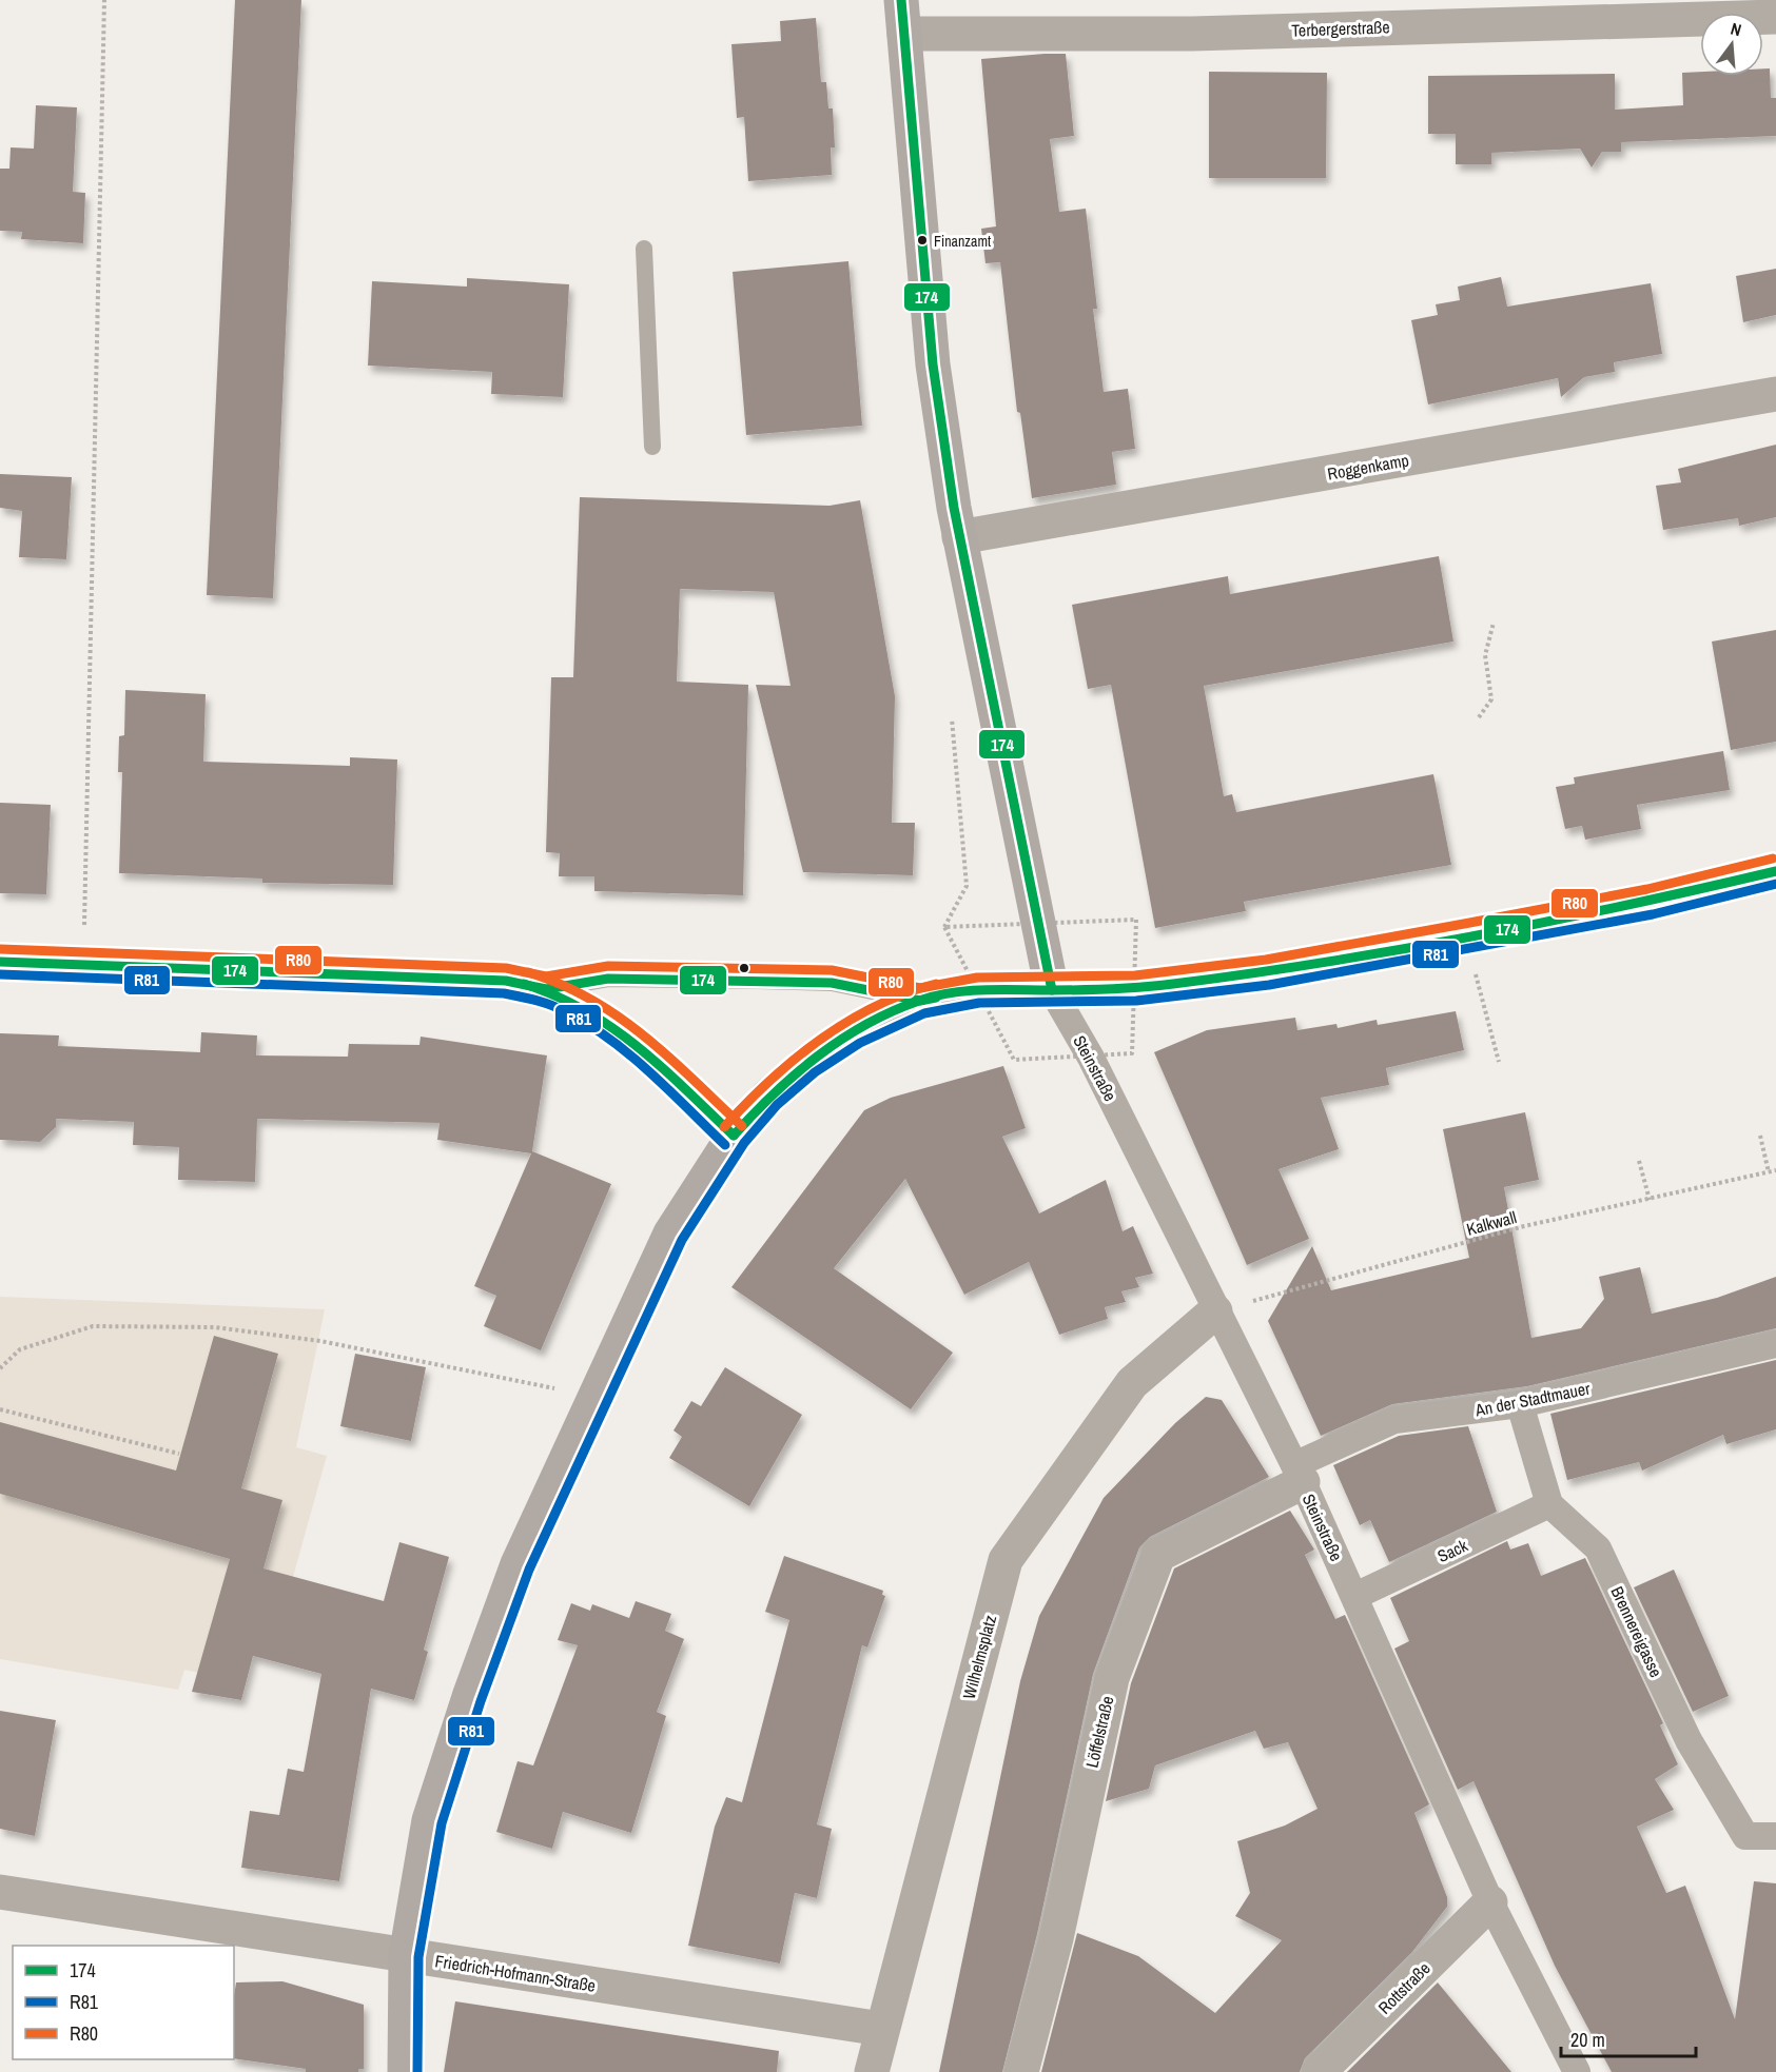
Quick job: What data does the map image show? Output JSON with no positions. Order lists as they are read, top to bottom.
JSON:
{
  "streets": {
    "street": [
      "Terbergerstraße",
      "Roggenkamp",
      "Steinstraße",
      "An der Stadtmauer",
      "Sack",
      "Brennereigasse",
      "Wilhelmsplatz",
      "Löffelstraße",
      "Friedrich-Hofmann-Straße",
      "Rottstraße"
    ],
    "path": ["Kalkwall"]
  },
  "crossings": [
    ["Steinstraße", "Kalkwall"],
    ["Steinstraße", "An der Stadtmauer"],
    ["Steinstraße", "Sack"],
    ["Steinstraße", "Wilhelmsplatz"],
    ["Steinstraße", "Löffelstraße"],
    ["Steinstraße", "Rottstraße"],
    ["Kalkwall", "Wilhelmsplatz"],
    ["An der Stadtmauer", "Löffelstraße"],
    ["Sack", "Brennereigasse"],
    ["Wilhelmsplatz", "Friedrich-Hofmann-Straße"]
  ],
  "places": ["Finanzamt"],
  "lines": ["transit line 174", "transit line R80", "transit line R81"],
  "legend": ["174", "R81", "R80"],
  "scale_bar": "20 m",
  "north": "top"
}
